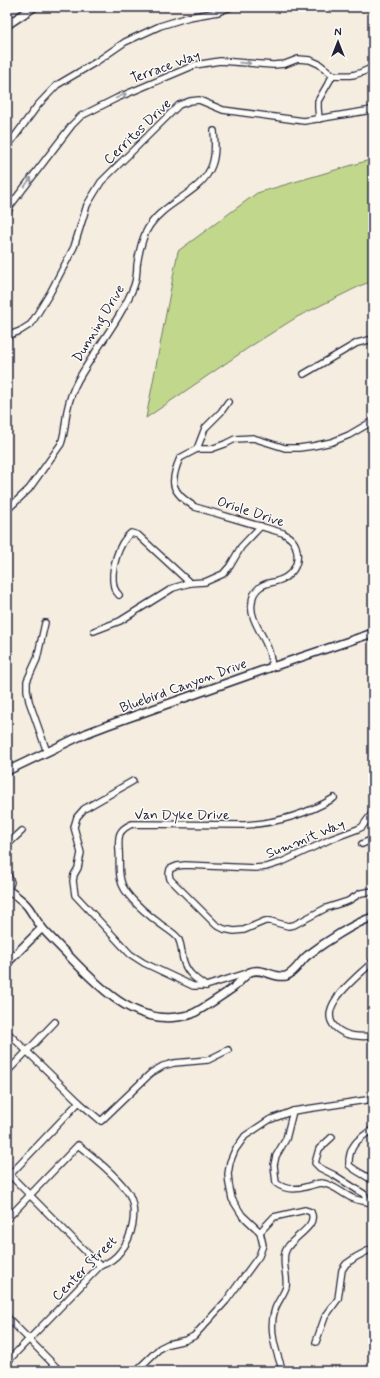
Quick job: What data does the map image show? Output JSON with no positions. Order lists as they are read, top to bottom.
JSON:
{
  "streets": {
    "street": [
      "Terrace Way",
      "Cerritos Drive",
      "Dunning Drive",
      "Oriole Drive",
      "Bluebird Canyon Drive",
      "Van Dyke Drive",
      "Summit Way",
      "Center Street"
    ]
  },
  "crossings": [
    ["Oriole Drive", "Bluebird Canyon Drive"]
  ],
  "north": "top"
}
